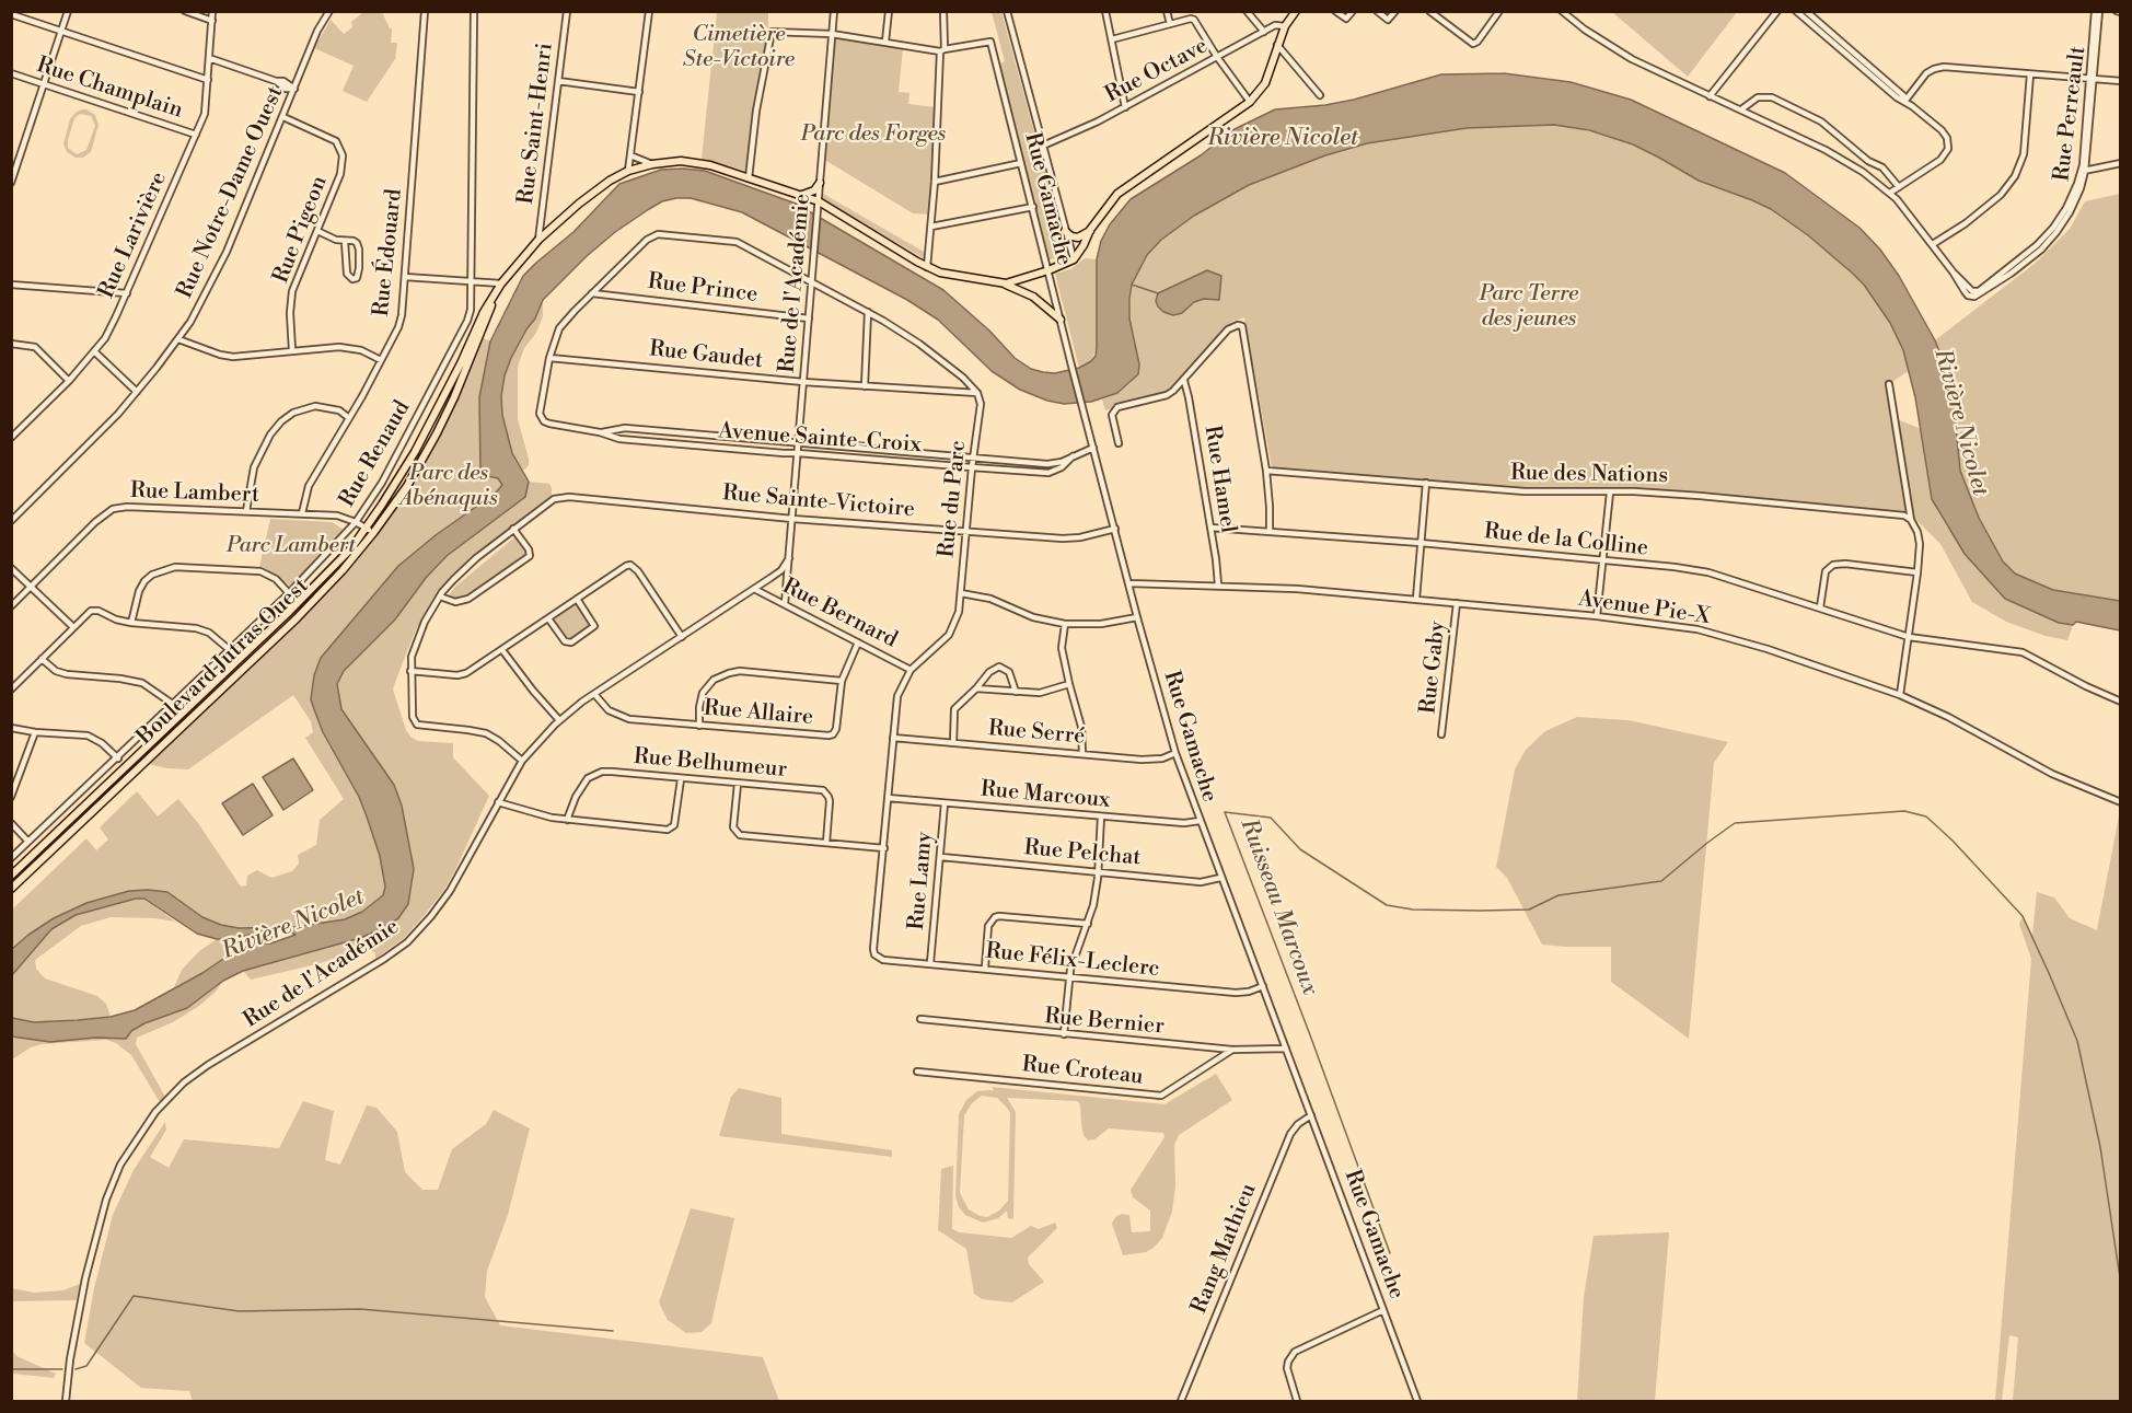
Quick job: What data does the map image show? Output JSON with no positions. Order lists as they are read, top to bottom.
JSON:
{
  "streets": {
    "main road": ["Boulevard Jutras Ouest"],
    "street": [
      "Rue Octave",
      "Rue Champlain",
      "Rue Perreault",
      "Rue Saint-Henri",
      "Rue Notre-Dame Ouest",
      "Rue Gamache",
      "Rue Pigeon",
      "Rue Larivière",
      "Rue Édouard",
      "Rue de l'Académie",
      "Rue Prince",
      "Rue Gaudet",
      "Avenue Sainte-Croix",
      "Rue Renaud",
      "Rue des Nations",
      "Rue Hamel",
      "Rue Lambert",
      "Rue du Parc",
      "Rue Sainte-Victoire",
      "Rue de la Colline",
      "Avenue Pie-X",
      "Rue Bernard",
      "Rue Gaby",
      "Rue Allaire",
      "Rue Serré",
      "Rue Belhumeur",
      "Rue Marcoux",
      "Rue Pelchat",
      "Rue Lamy",
      "Rue Félix-Leclerc",
      "Rue Bernier",
      "Rue Croteau",
      "Rang Mathieu"
    ]
  },
  "crossings": [
    ["Rue Champlain", "Rue Larivière"],
    ["Rue Saint-Henri", "Boulevard Jutras Ouest"],
    ["Rue Notre-Dame Ouest", "Rue Pigeon"],
    ["Rue Gamache", "Avenue Sainte-Croix"],
    ["Rue Gamache", "Rue Sainte-Victoire"],
    ["Rue Gamache", "Avenue Pie-X"],
    ["Rue Gamache", "Boulevard Jutras Ouest"],
    ["Rue Gamache", "Rue Serré"],
    ["Rue Gamache", "Rue Marcoux"],
    ["Rue Gamache", "Rue Pelchat"],
    ["Rue Gamache", "Rue Félix-Leclerc"],
    ["Rue Gamache", "Rue Bernier"],
    ["Rue Gamache", "Rang Mathieu"],
    ["Rue Édouard", "Rue Lambert"],
    ["Rue de l'Académie", "Rue Prince"],
    ["Rue de l'Académie", "Rue Gaudet"],
    ["Rue de l'Académie", "Avenue Sainte-Croix"],
    ["Rue de l'Académie", "Rue Sainte-Victoire"],
    ["Rue de l'Académie", "Rue Bernard"],
    ["Rue de l'Académie", "Boulevard Jutras Ouest"],
    ["Rue de l'Académie", "Rue Allaire"],
    ["Rue Gaudet", "Avenue Sainte-Croix"],
    ["Rue Gaudet", "Rue du Parc"],
    ["Avenue Sainte-Croix", "Rue du Parc"],
    ["Rue Renaud", "Rue Lambert"],
    ["Rue Hamel", "Rue de la Colline"],
    ["Rue Hamel", "Avenue Pie-X"],
    ["Rue Lambert", "Boulevard Jutras Ouest"],
    ["Rue du Parc", "Rue Sainte-Victoire"],
    ["Rue du Parc", "Rue Bernard"],
    ["Rue du Parc", "Rue Serré"],
    ["Rue du Parc", "Rue Marcoux"],
    ["Rue du Parc", "Rue Félix-Leclerc"],
    ["Avenue Pie-X", "Rue Gaby"],
    ["Rue Bernard", "Rue Allaire"],
    ["Rue Marcoux", "Rue Lamy"],
    ["Rue Pelchat", "Rue Lamy"],
    ["Rue Lamy", "Rue Félix-Leclerc"],
    ["Rue Bernier", "Rue Croteau"]
  ],
  "water": ["Rivière Nicolet", "Ruisseau Marcoux"],
  "parks": [
    "Cimetière Ste-Victoire",
    "Parc des Forges",
    "Parc Terre des jeunes",
    "Parc des Abénaquis",
    "Parc Lambert"
  ]
}
